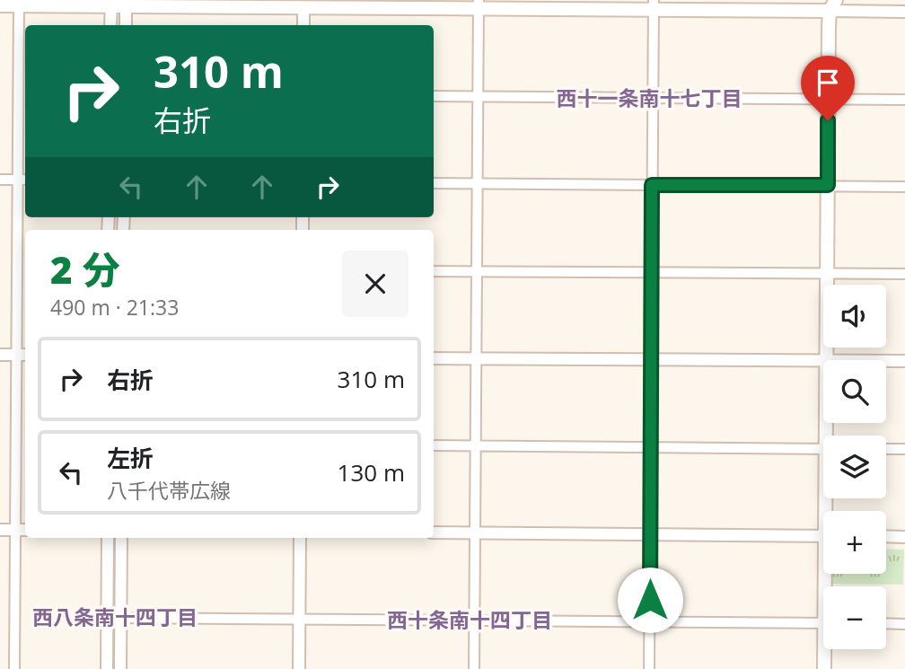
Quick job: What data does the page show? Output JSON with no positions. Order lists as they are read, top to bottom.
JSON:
{
  "districts": ["西十一条南十七丁目", "西八条南十四丁目", "西十条南十四丁目"],
  "page": {
    "turn": ["310 m", "右折"],
    "heading": ["2 分", "490 m · 21:33"],
    "map_buttons": ["+", "−"],
    "list": [
      {
        "name": "右折",
        "value": "310 m"
      },
      {
        "name": "左折",
        "note": "八千代帯広線",
        "value": "130 m"
      }
    ]
  }
}
